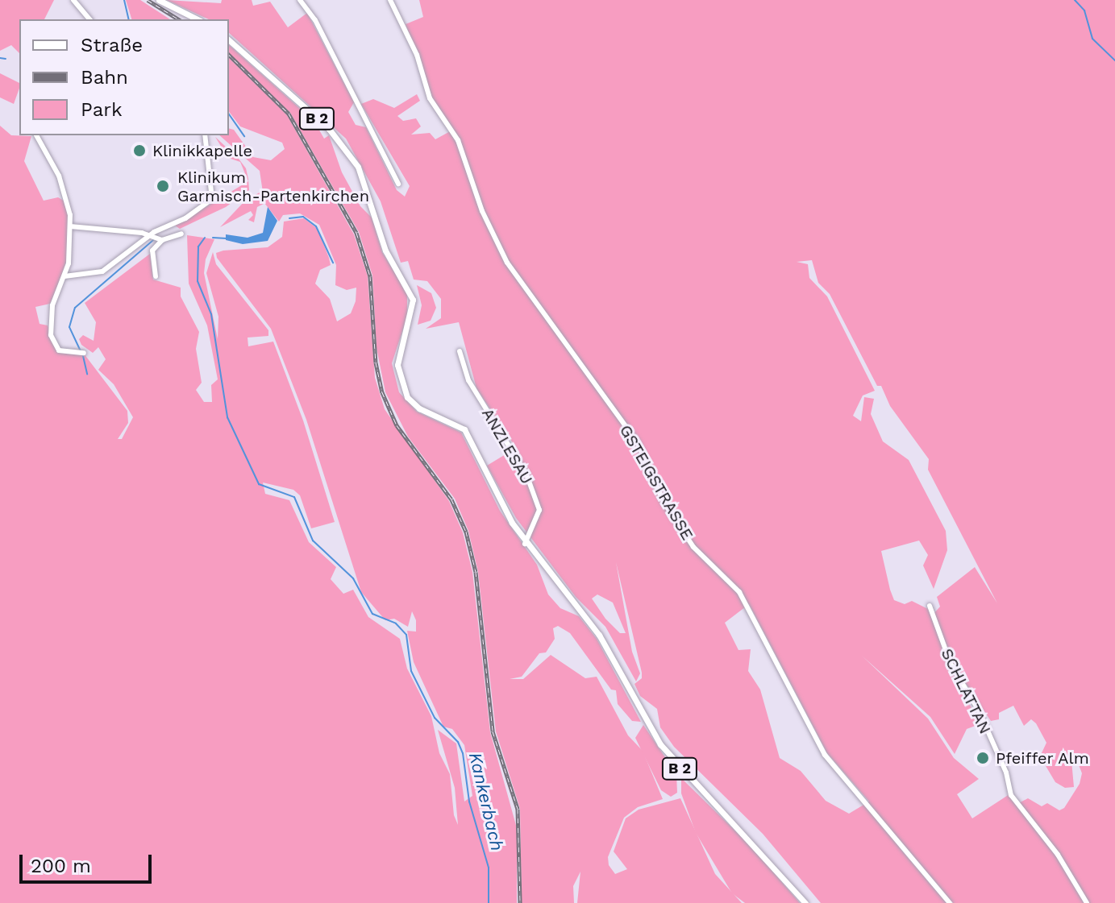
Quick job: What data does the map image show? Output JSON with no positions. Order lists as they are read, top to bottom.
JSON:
{
  "streets": {
    "main road": ["B 2"],
    "street": ["ANZLESAU", "GSTEIGSTRASSE", "SCHLATTAN"]
  },
  "crossings": [
    ["B 2", "ANZLESAU"]
  ],
  "water": ["Kankerbach"],
  "places": ["Klinikkapelle", "Klinikum Garmisch-Partenkirchen", "Pfeiffer Alm"],
  "legend": ["Straße", "Bahn", "Park"],
  "scale_bar": "200 m"
}
